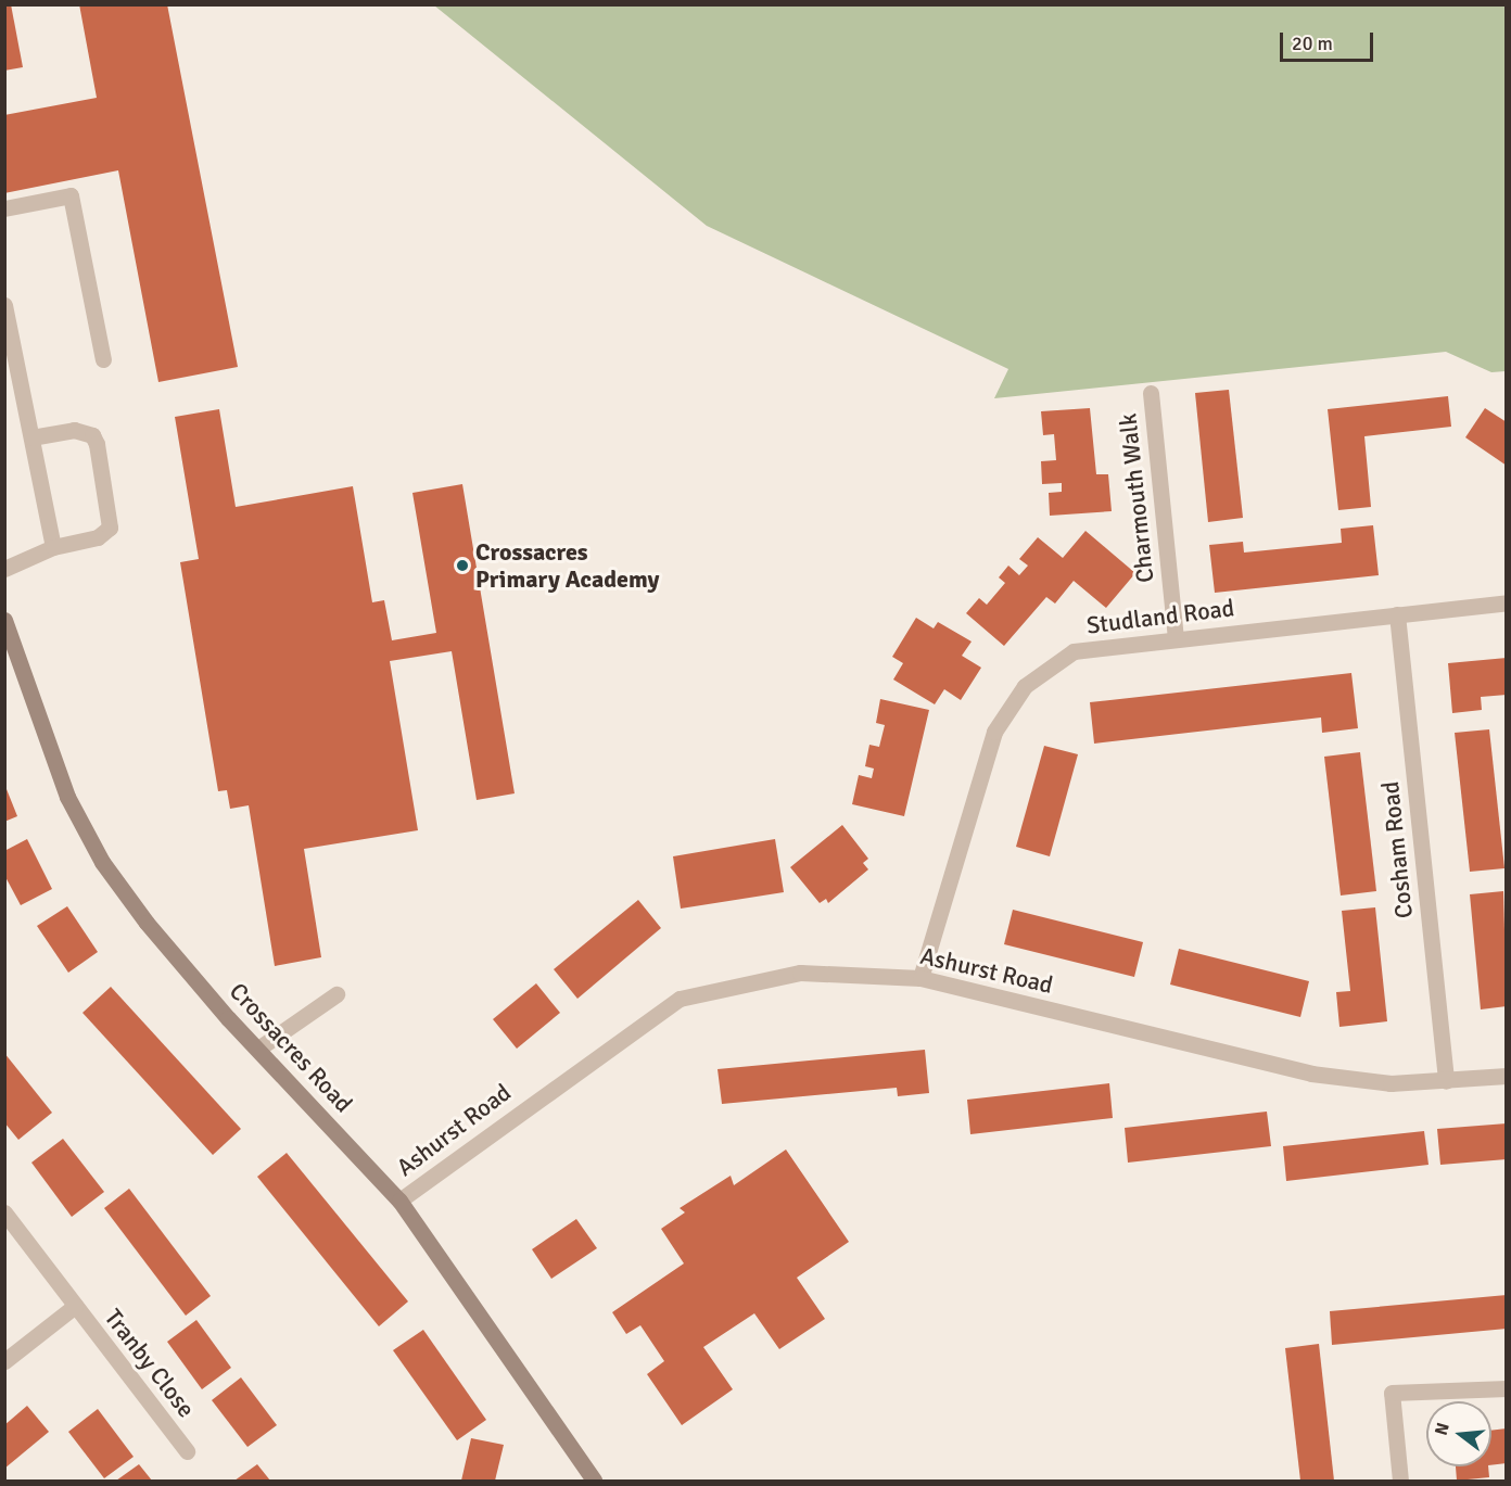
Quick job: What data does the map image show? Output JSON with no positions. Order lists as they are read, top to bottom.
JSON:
{
  "streets": {
    "street": [
      "Charmouth Walk",
      "Studland Road",
      "Cosham Road",
      "Ashurst Road",
      "Crossacres Road",
      "Tranby Close"
    ]
  },
  "crossings": [
    ["Charmouth Walk", "Studland Road"],
    ["Studland Road", "Cosham Road"],
    ["Studland Road", "Ashurst Road"],
    ["Cosham Road", "Ashurst Road"],
    ["Ashurst Road", "Crossacres Road"]
  ],
  "places": ["Crossacres Primary Academy"],
  "scale_bar": "20 m",
  "north": "left"
}
